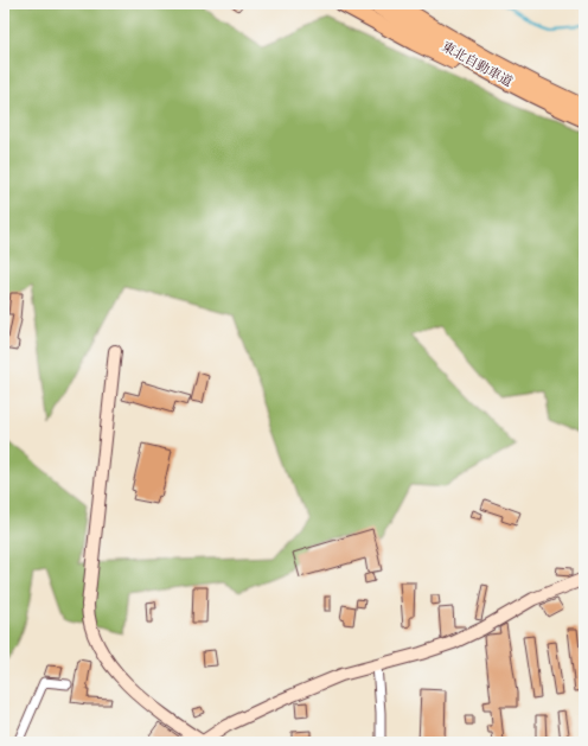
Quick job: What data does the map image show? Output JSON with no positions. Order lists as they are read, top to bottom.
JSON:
{
  "streets": {
    "highway": ["東北自動車道"]
  }
}
